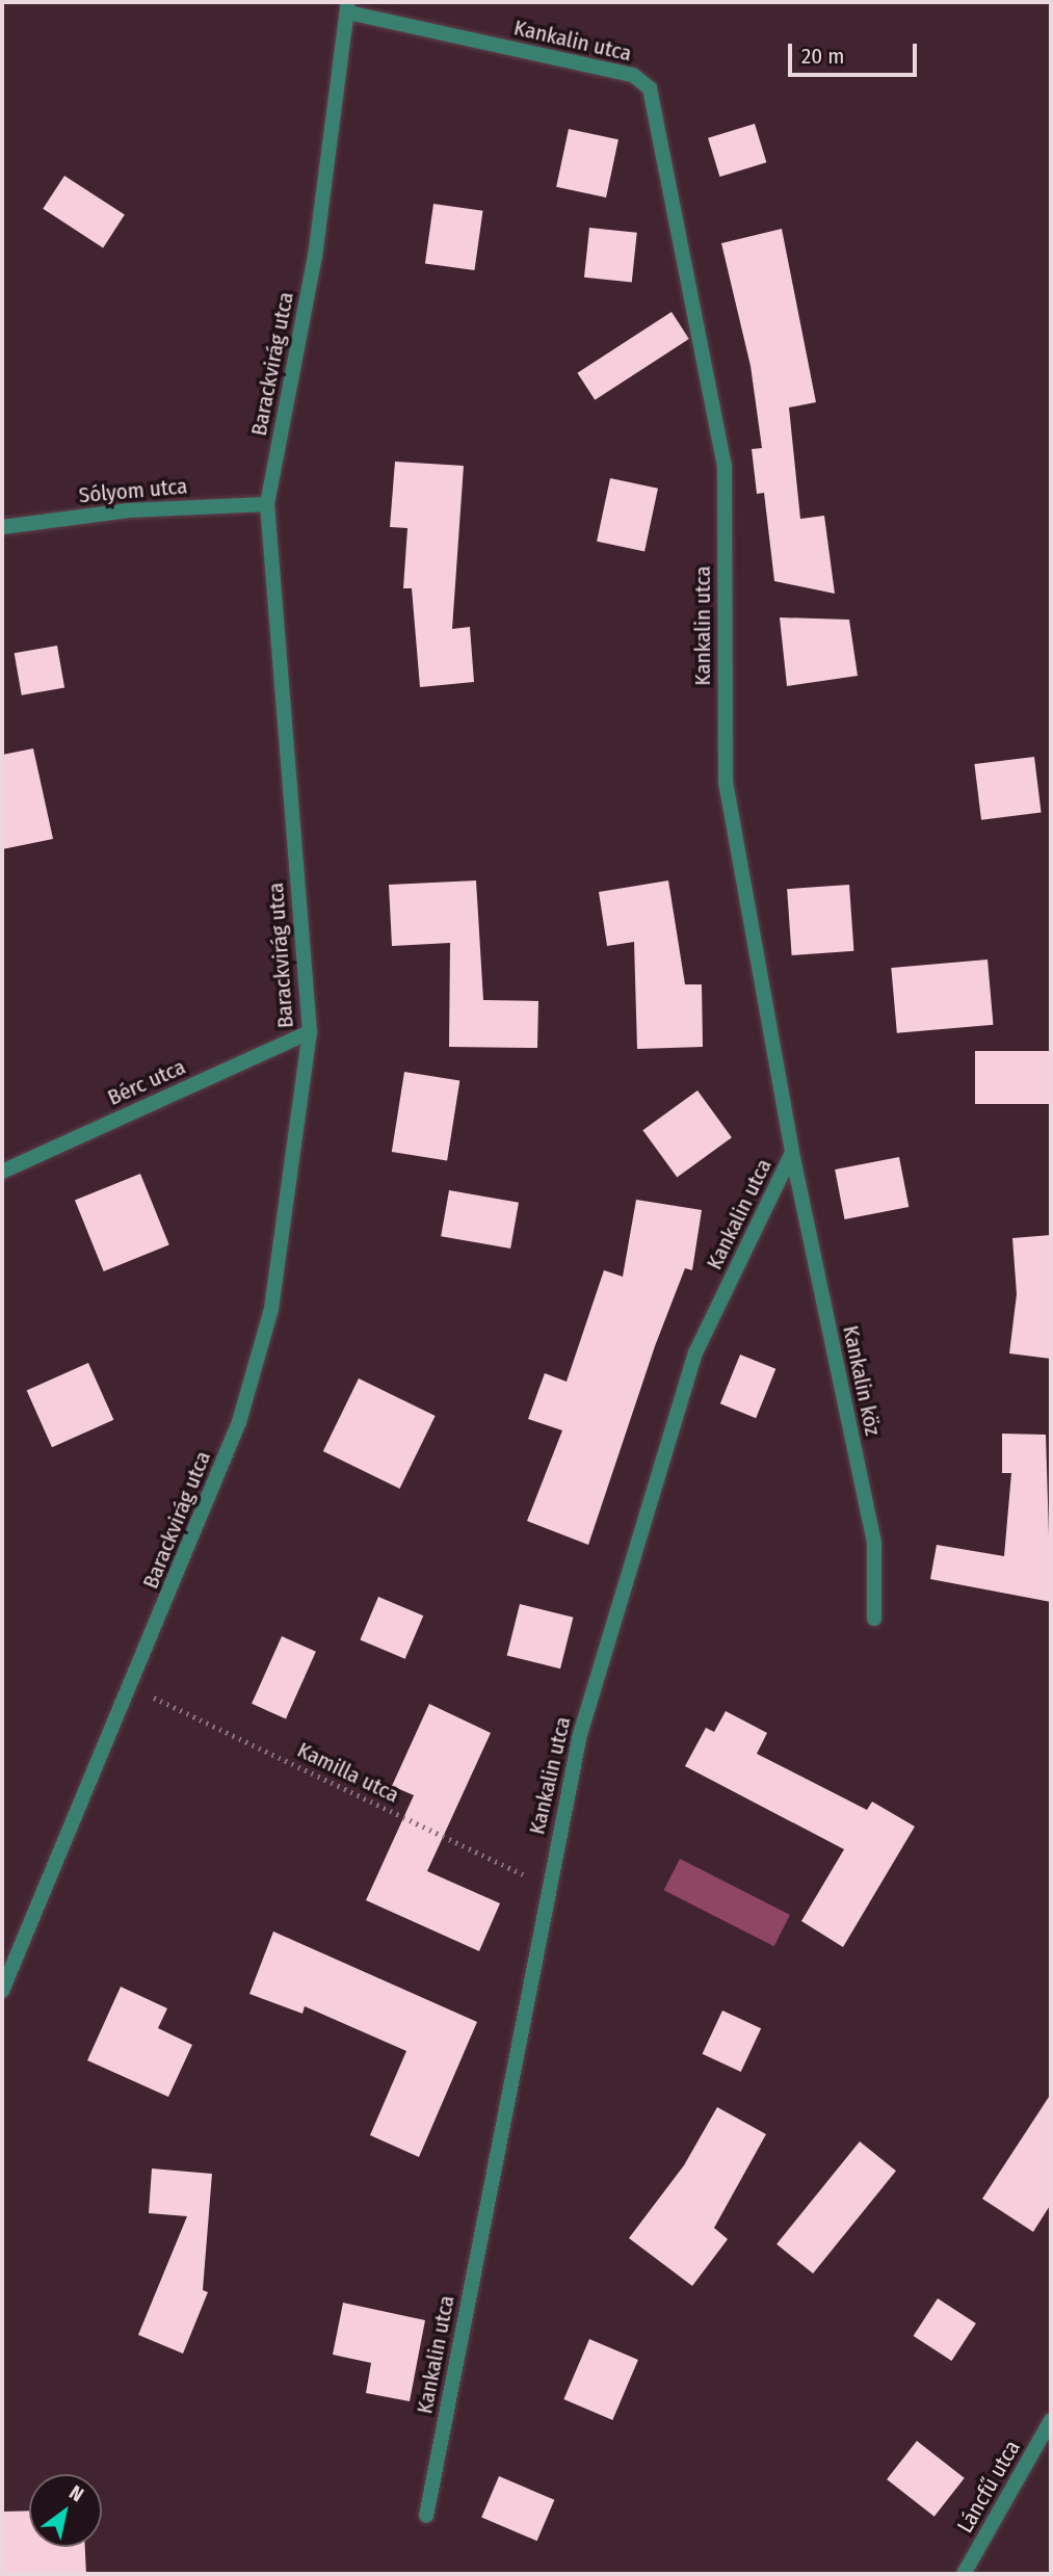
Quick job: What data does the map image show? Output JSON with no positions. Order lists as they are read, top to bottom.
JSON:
{
  "streets": {
    "street": [
      "Kankalin utca",
      "Barackvirág utca",
      "Sólyom utca",
      "Bérc utca",
      "Kankalin köz",
      "Láncfű utca"
    ],
    "path": ["Kamilla utca"]
  },
  "crossings": [
    ["Kankalin utca", "Barackvirág utca"],
    ["Kankalin utca", "Kankalin köz"],
    ["Kankalin utca", "Kamilla utca"],
    ["Barackvirág utca", "Sólyom utca"],
    ["Barackvirág utca", "Bérc utca"],
    ["Barackvirág utca", "Kamilla utca"]
  ],
  "scale_bar": "20 m",
  "north": "top right"
}
